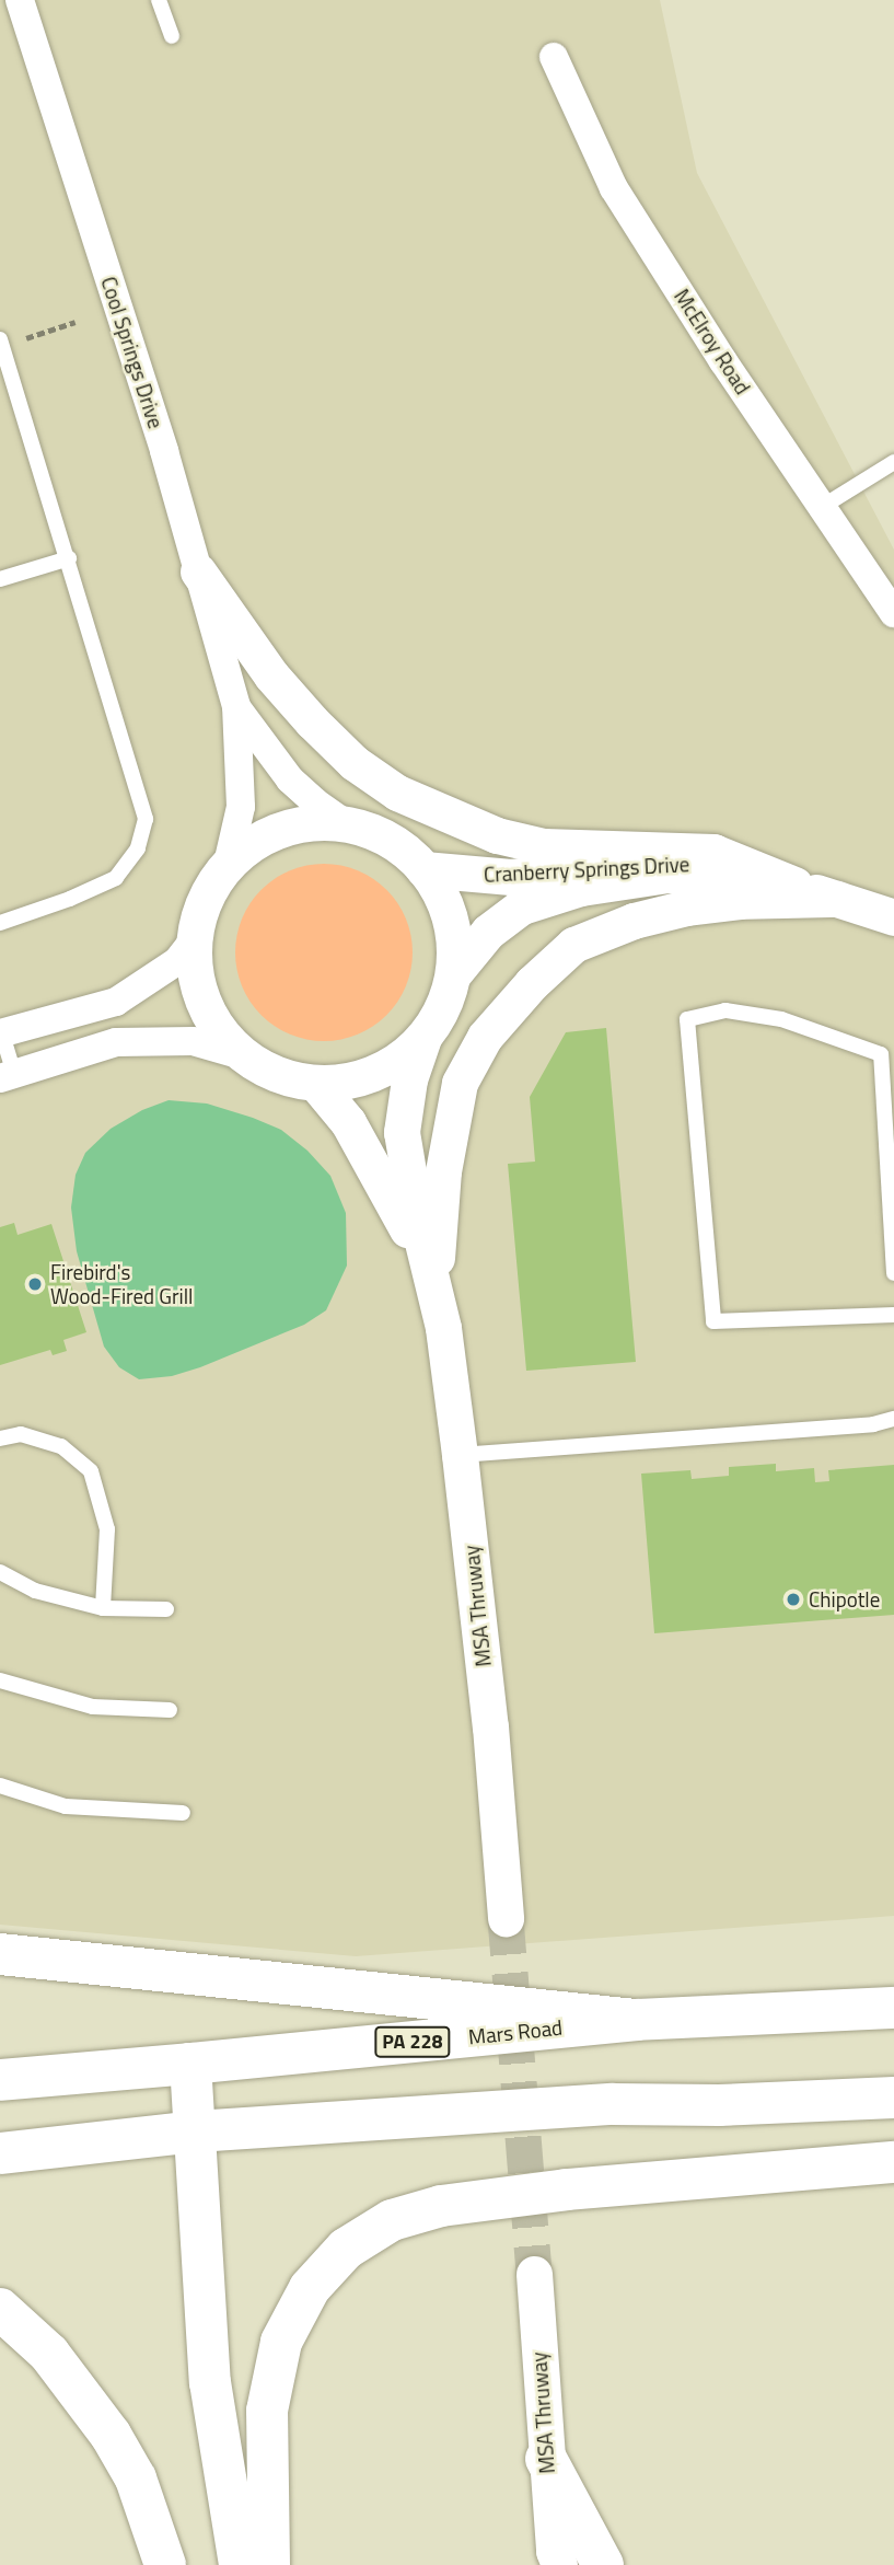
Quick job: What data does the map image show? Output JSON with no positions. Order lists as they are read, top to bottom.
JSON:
{
  "streets": {
    "main road": ["Mars Road", "PA 228"],
    "street": [
      "McElroy Road",
      "Cool Springs Drive",
      "Cranberry Springs Drive",
      "MSA Thruway"
    ]
  },
  "crossings": [
    ["Cool Springs Drive", "Cranberry Springs Drive"],
    ["Cool Springs Drive", "MSA Thruway"],
    ["Cranberry Springs Drive", "MSA Thruway"]
  ],
  "places": ["Firebird's Wood-Fired Grill", "Chipotle"]
}
